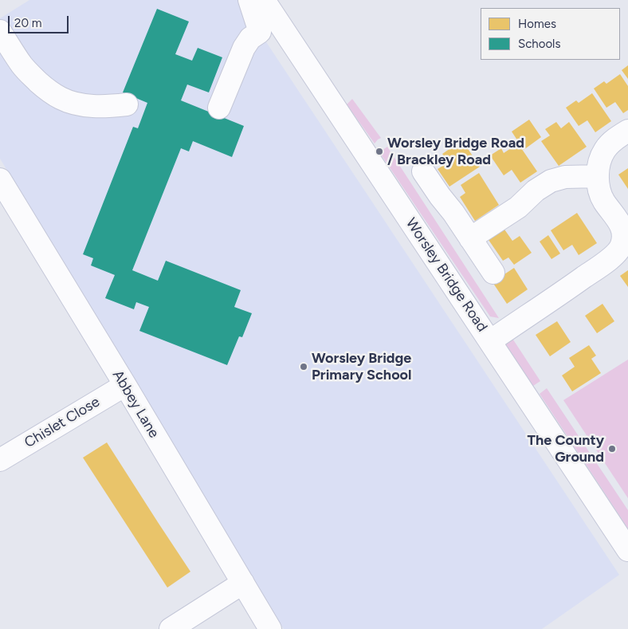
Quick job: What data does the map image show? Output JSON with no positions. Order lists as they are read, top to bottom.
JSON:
{
  "streets": {
    "street": ["Worsley Bridge Road", "Abbey Lane", "Chislet Close"]
  },
  "crossings": [
    ["Abbey Lane", "Chislet Close"]
  ],
  "places": ["Worsley Bridge Road / Brackley Road", "Worsley Bridge Primary School", "The County Ground"],
  "legend": ["Homes", "Schools"],
  "scale_bar": "20 m"
}
